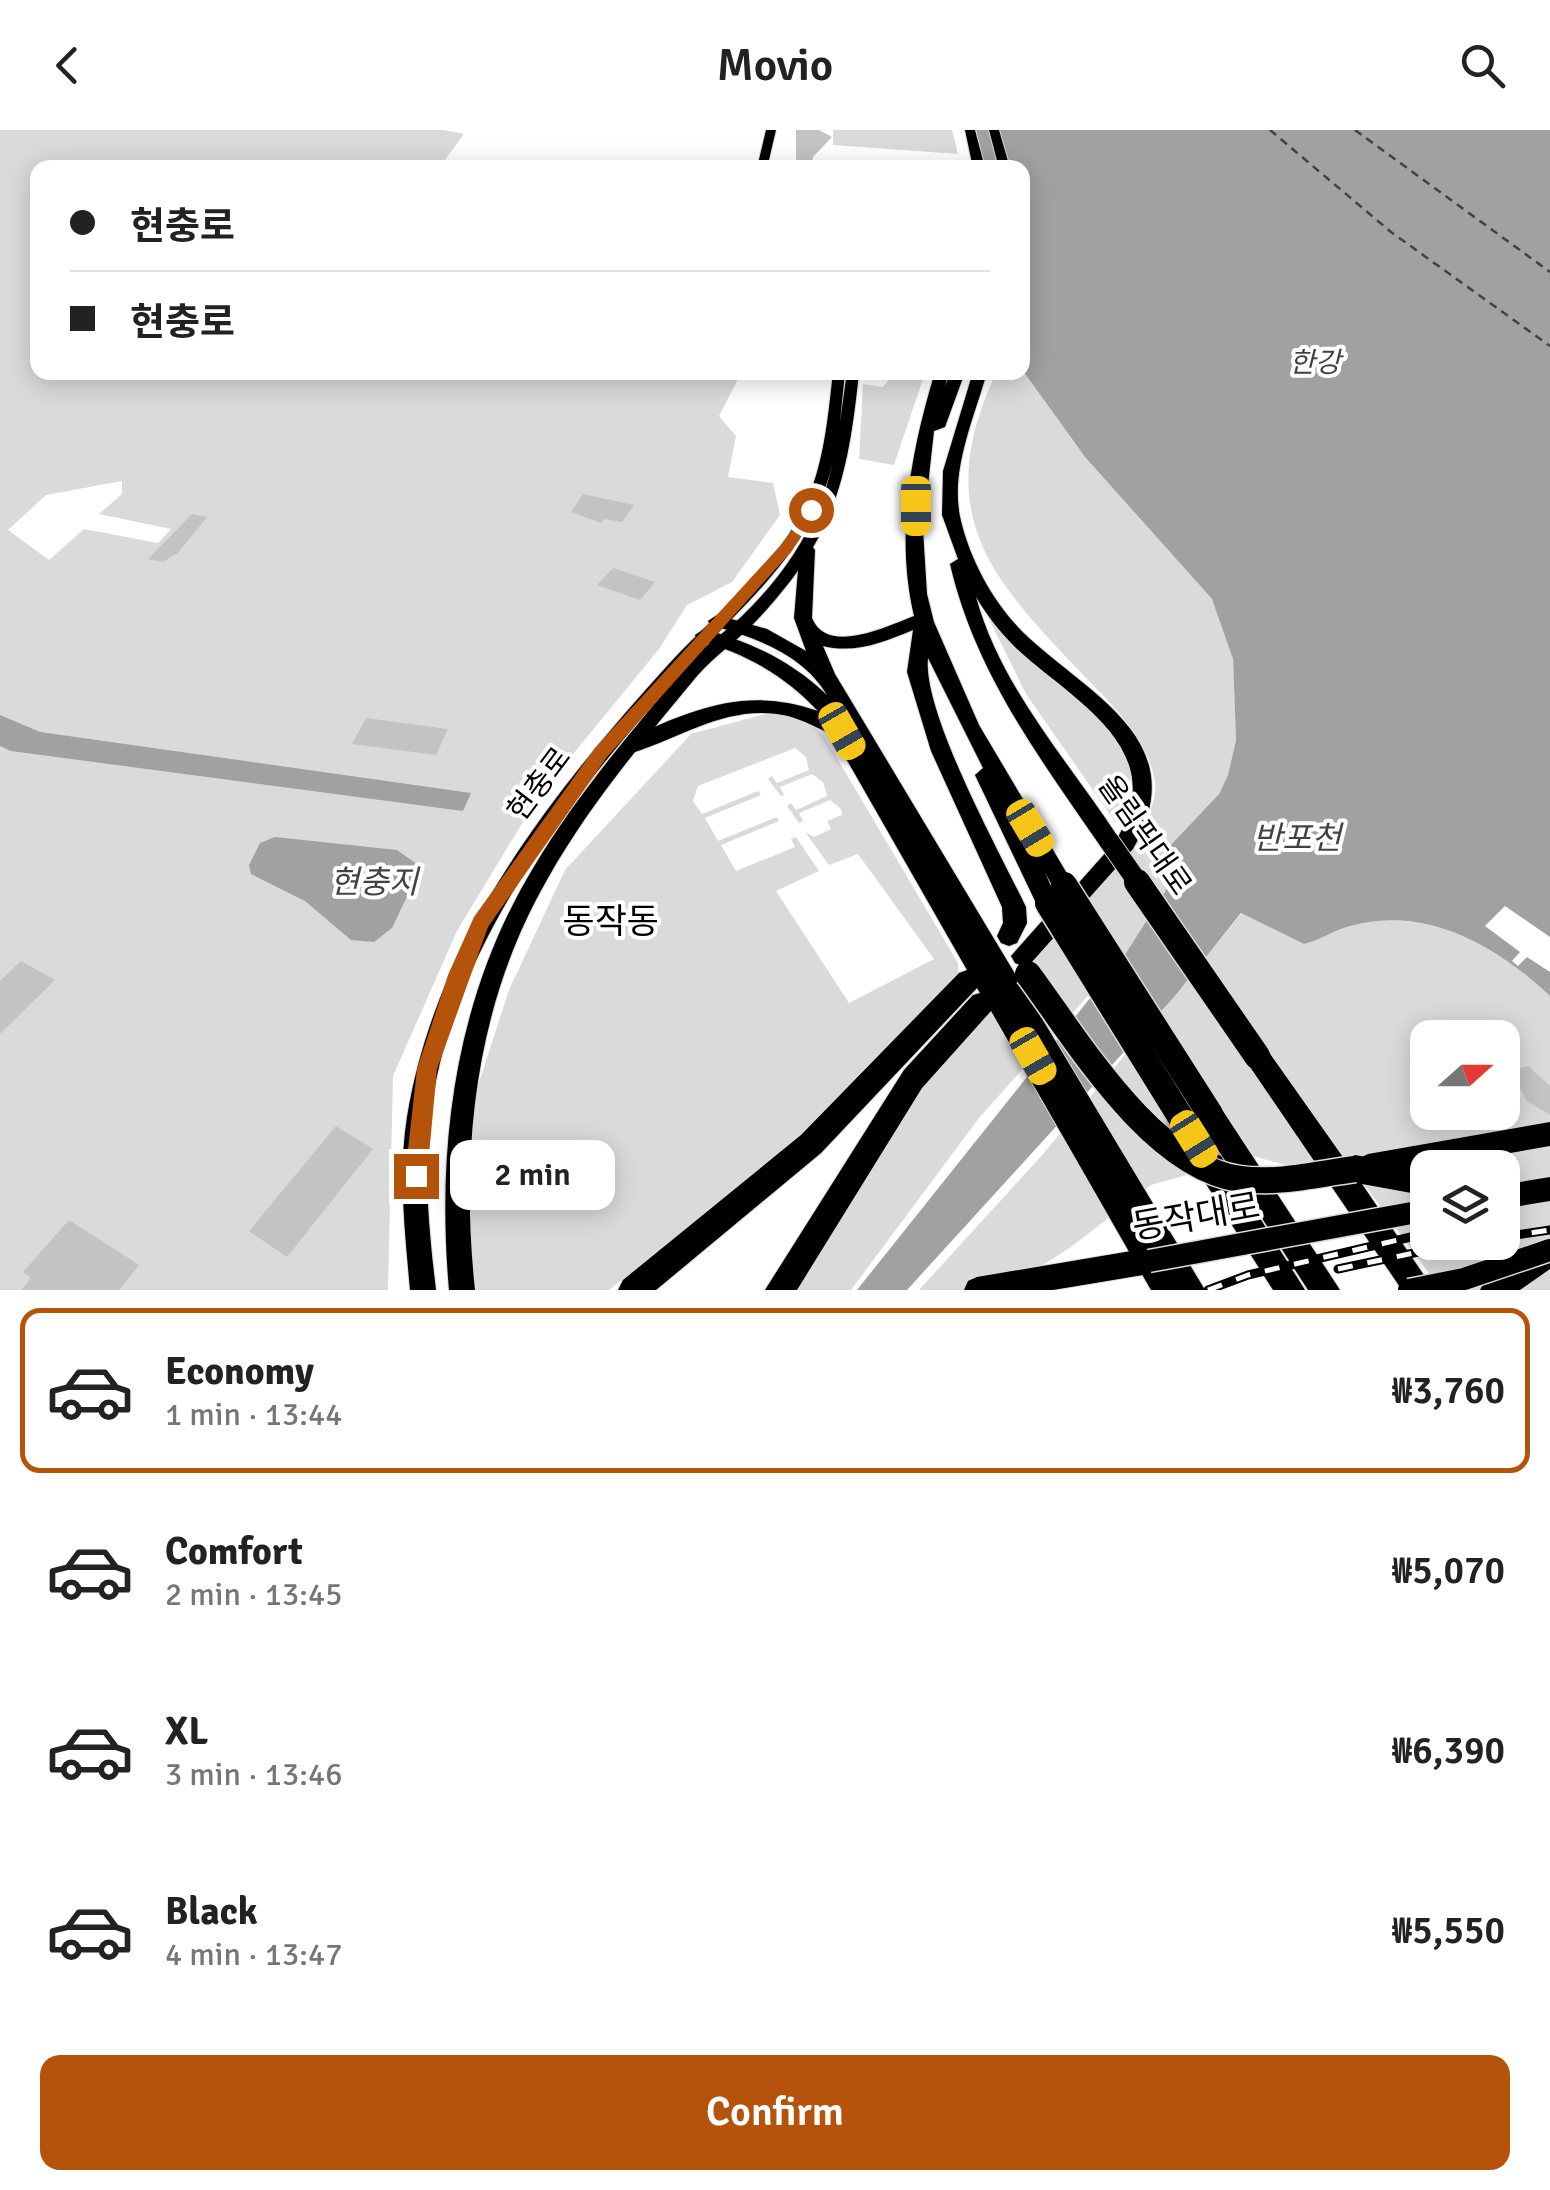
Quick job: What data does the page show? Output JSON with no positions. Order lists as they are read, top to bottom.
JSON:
{
  "streets": {
    "highway": ["올림픽대로"],
    "main road": ["현충로", "동작대로"]
  },
  "districts": ["동작동"],
  "water": ["한강", "반포천", "현충지"],
  "north": "right",
  "page": {
    "header": "Movio",
    "banner": ["현충로", "현충로"],
    "bubble": "2 min",
    "list": [
      {
        "name": "Economy",
        "note": "1 min · 13:44",
        "value": "₩3,760"
      },
      {
        "name": "Comfort",
        "note": "2 min · 13:45",
        "value": "₩5,070"
      },
      {
        "name": "XL",
        "note": "3 min · 13:46",
        "value": "₩6,390"
      },
      {
        "name": "Black",
        "note": "4 min · 13:47",
        "value": "₩5,550"
      }
    ],
    "buttons": "Confirm"
  }
}
